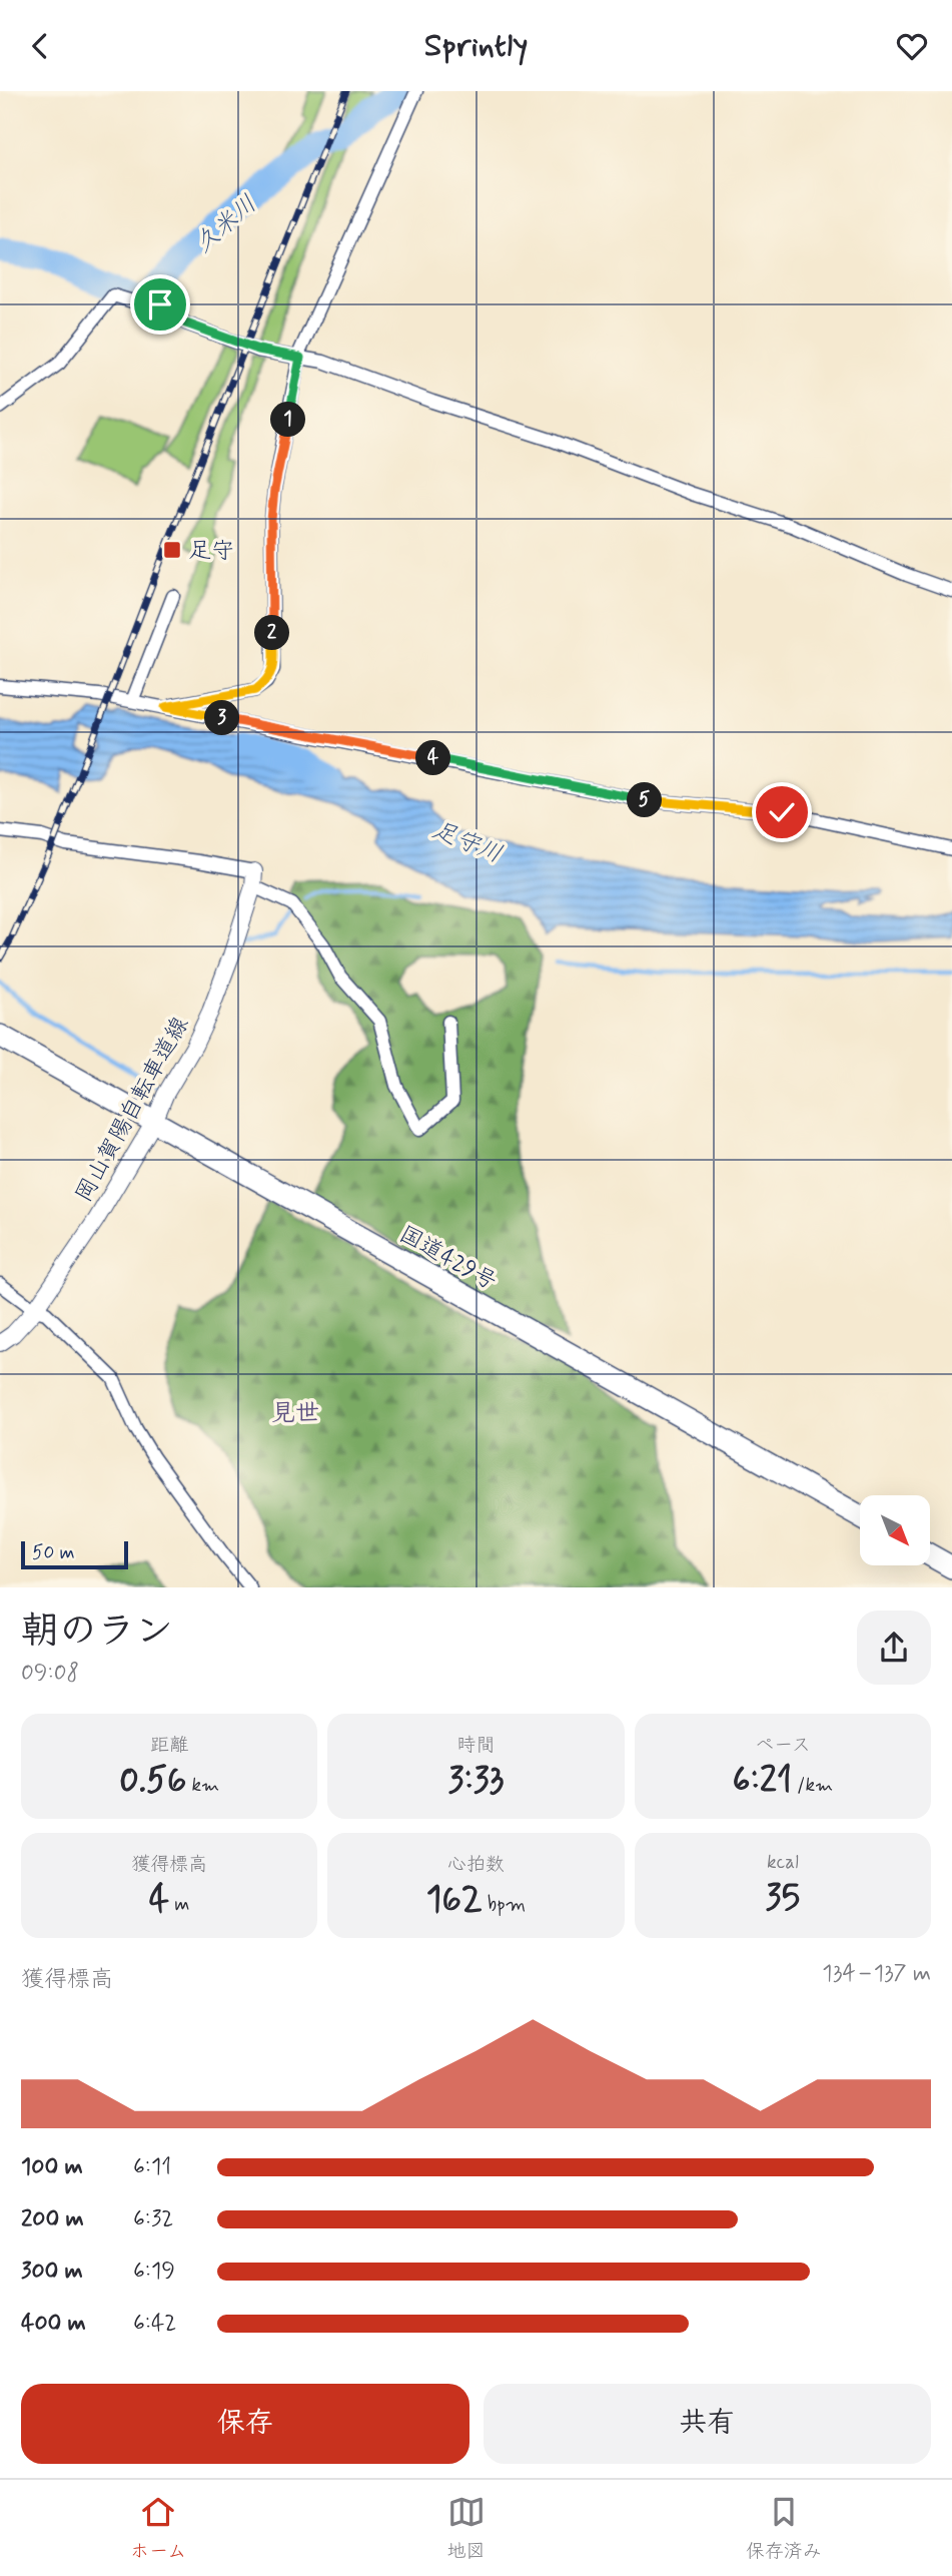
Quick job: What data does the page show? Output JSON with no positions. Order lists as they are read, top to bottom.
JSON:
{
  "streets": {
    "highway": ["国道429号"],
    "main road": ["岡山賀陽自転車道線"]
  },
  "crossings": [
    ["岡山賀陽自転車道線", "国道429号"]
  ],
  "districts": ["見世"],
  "water": ["久米川", "足守川"],
  "places": {
    "transit": ["足守"]
  },
  "scale_bar": "50 m",
  "north": "bottom right",
  "page": {
    "header": "Sprintly",
    "pins": [
      "1",
      "2",
      "3",
      "4",
      "5"
    ],
    "scale": "50 m",
    "heading": ["朝のラン", "09:08"],
    "stats": [
      ["距離", "0.56 km"],
      ["時間", "3:33"],
      ["ペース", "6:21 /km"],
      ["獲得標高", "4 m"],
      ["心拍数", "162 bpm"],
      ["kcal", "35"]
    ],
    "chart": ["獲得標高", "134–137 m"],
    "list": [
      {
        "name": "100 m",
        "note": "6:11"
      },
      {
        "name": "200 m",
        "note": "6:32"
      },
      {
        "name": "300 m",
        "note": "6:19"
      },
      {
        "name": "400 m",
        "note": "6:42"
      }
    ],
    "buttons": ["保存", "共有"],
    "tabs": ["ホーム", "地図", "保存済み"]
  }
}
